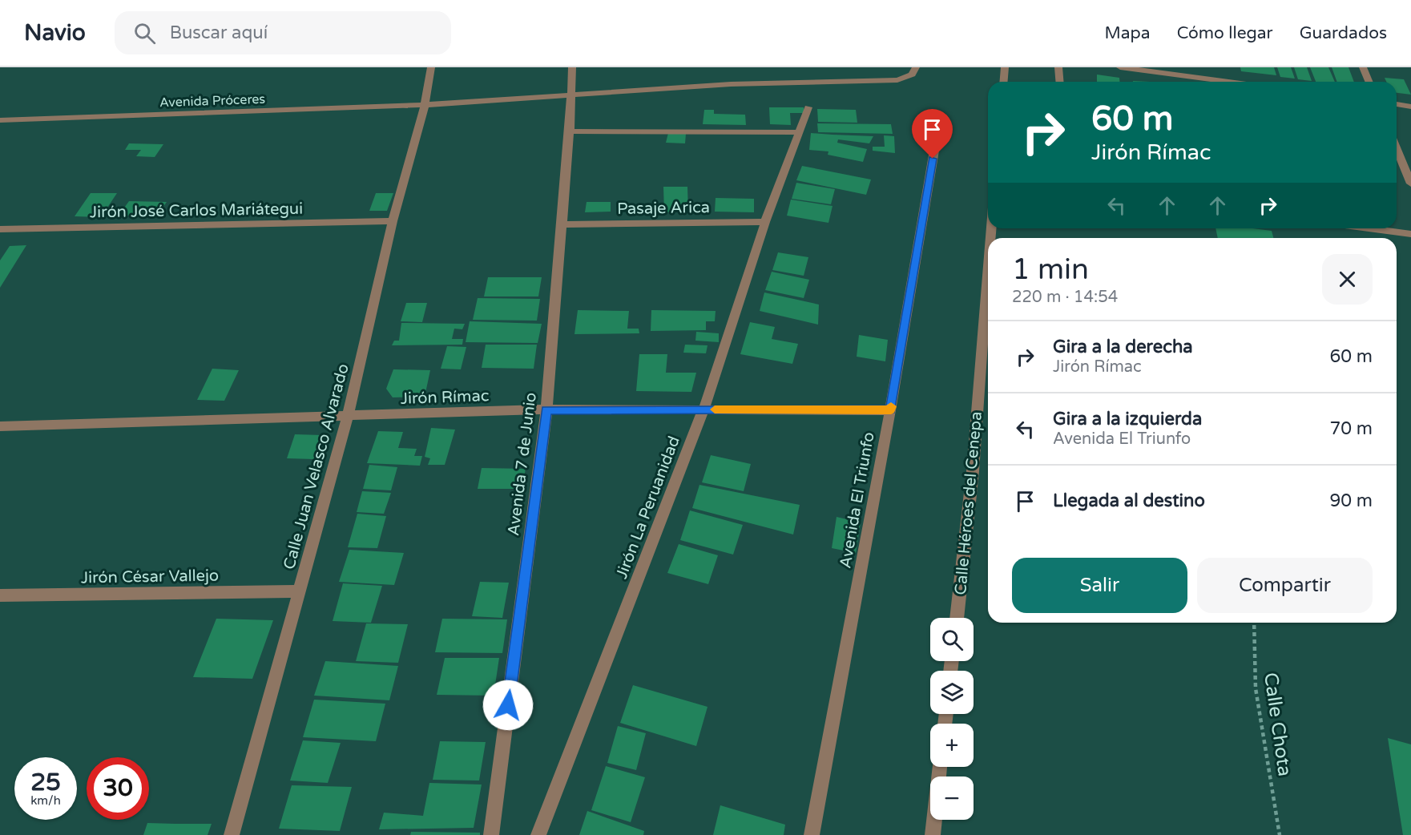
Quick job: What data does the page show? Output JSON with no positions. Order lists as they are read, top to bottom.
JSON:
{
  "streets": {
    "street": [
      "Avenida Próceres",
      "Pasaje Arica",
      "Jirón José Carlos Mariátegui",
      "Jirón Rímac",
      "Avenida 7 de Junio",
      "Calle Juan Velasco Alvarado",
      "Avenida El Triunfo",
      "Calle Héroes del Cenepa",
      "Jirón La Peruanidad",
      "Jirón César Vallejo"
    ],
    "path": ["Calle Chota"]
  },
  "crossings": [
    ["Avenida Próceres", "Avenida 7 de Junio"],
    ["Avenida Próceres", "Calle Juan Velasco Alvarado"],
    ["Pasaje Arica", "Avenida 7 de Junio"],
    ["Pasaje Arica", "Jirón La Peruanidad"],
    ["Jirón José Carlos Mariátegui", "Calle Juan Velasco Alvarado"],
    ["Jirón Rímac", "Avenida 7 de Junio"],
    ["Jirón Rímac", "Calle Juan Velasco Alvarado"],
    ["Jirón Rímac", "Avenida El Triunfo"],
    ["Jirón Rímac", "Jirón La Peruanidad"],
    ["Calle Juan Velasco Alvarado", "Jirón César Vallejo"]
  ],
  "page": {
    "header": "Navio",
    "search": "Buscar aquí",
    "nav": ["Mapa", "Cómo llegar", "Guardados"],
    "turn": ["60 m", "Jirón Rímac"],
    "heading": ["1 min", "220 m · 14:54"],
    "list": [
      {
        "name": "Gira a la derecha",
        "note": "Jirón Rímac",
        "value": "60 m"
      },
      {
        "name": "Gira a la izquierda",
        "note": "Avenida El Triunfo",
        "value": "70 m"
      },
      {
        "name": "Llegada al destino",
        "value": "90 m"
      }
    ],
    "buttons": ["Salir", "Compartir"],
    "map_buttons": ["+", "−"],
    "speed": "25 km/h",
    "limit": "30"
  }
}
